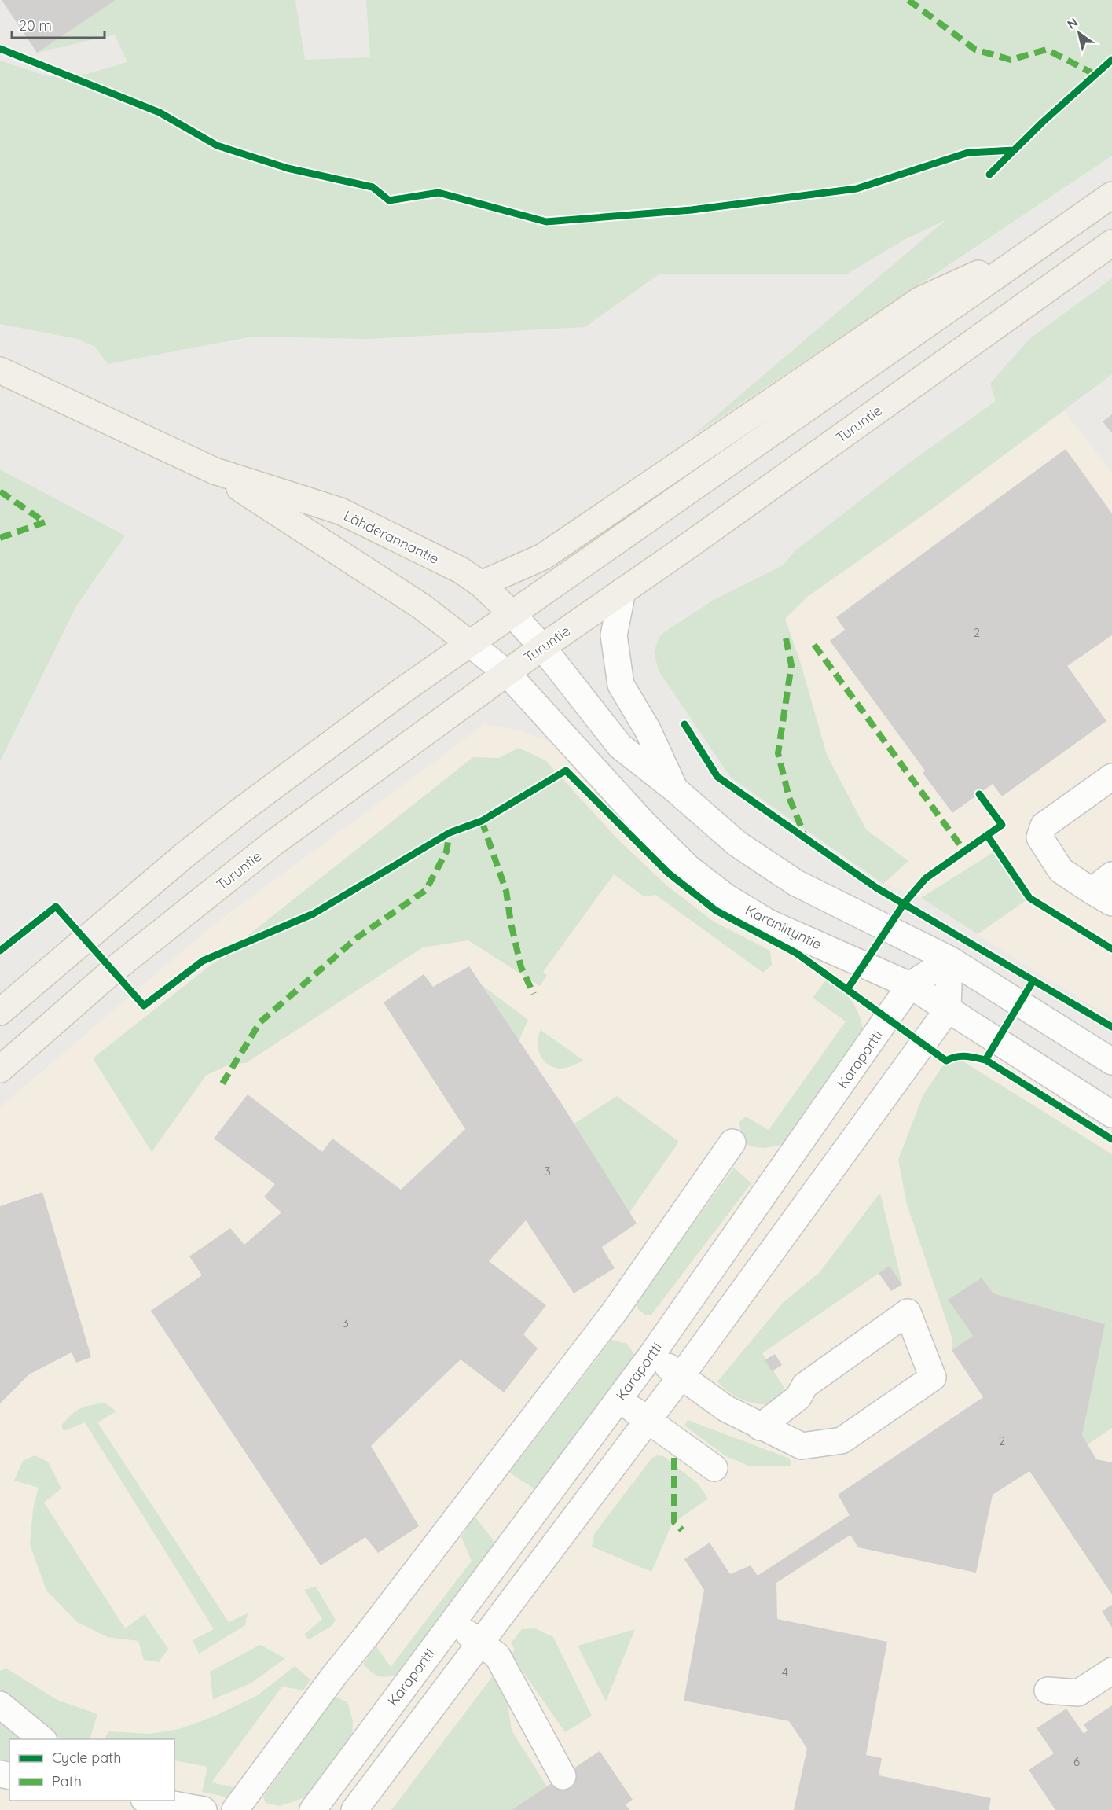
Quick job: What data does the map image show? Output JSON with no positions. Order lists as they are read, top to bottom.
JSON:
{
  "streets": {
    "main road": ["Turuntie", "Lähderannantie"],
    "street": ["Karaniityntie", "Karaportti"]
  },
  "crossings": [
    ["Turuntie", "Lähderannantie"],
    ["Turuntie", "Karaniityntie"],
    ["Lähderannantie", "Karaniityntie"],
    ["Karaniityntie", "Karaportti"]
  ],
  "house_numbers": [
    "2",
    "3",
    "3",
    "2",
    "4",
    "6"
  ],
  "legend": ["Cycle path", "Path"],
  "scale_bar": "20 m",
  "north": "top left"
}
